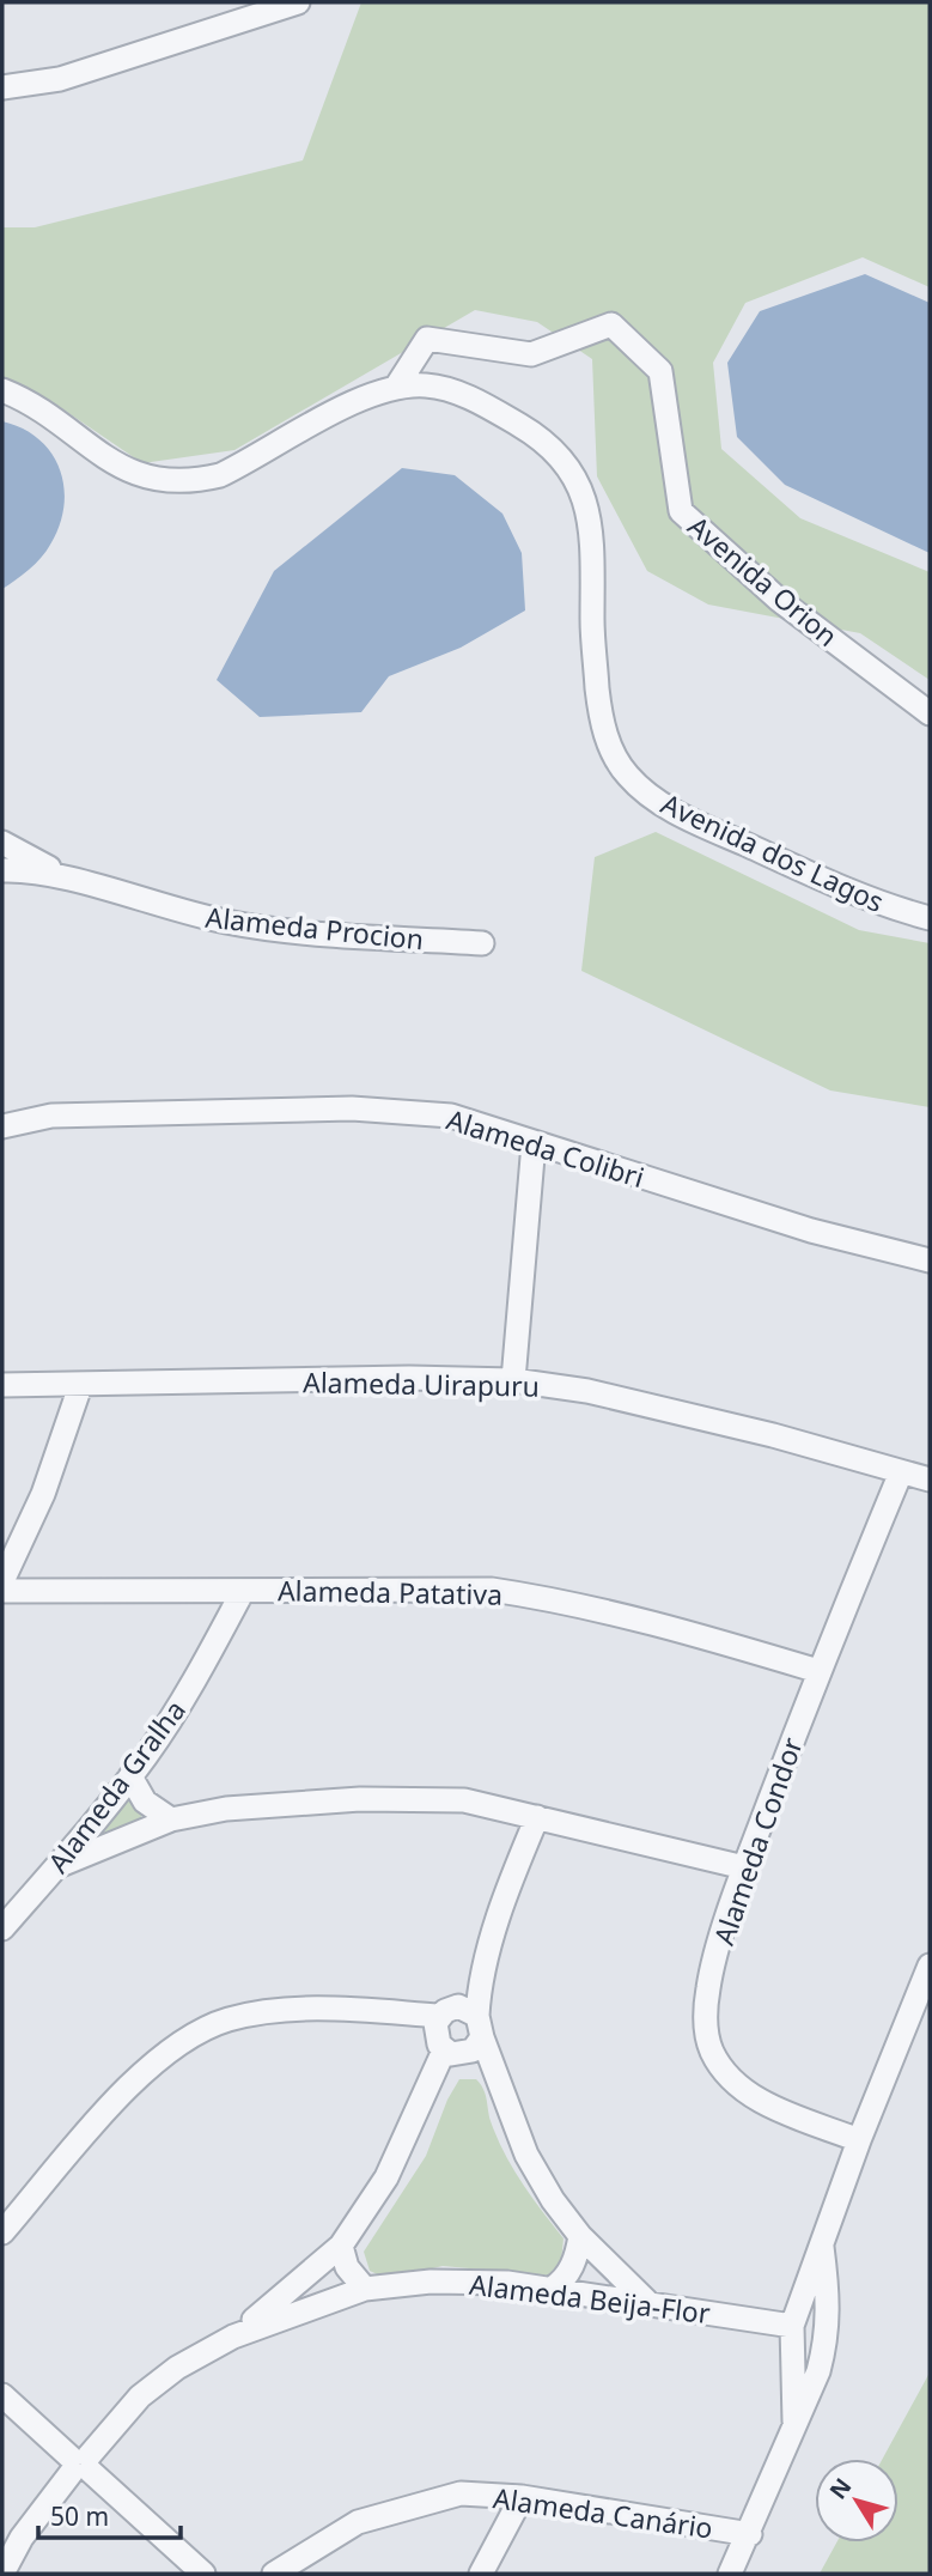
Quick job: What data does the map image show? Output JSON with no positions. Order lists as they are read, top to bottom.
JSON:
{
  "streets": {
    "street": [
      "Avenida Orion",
      "Avenida dos Lagos",
      "Alameda Procion",
      "Alameda Colibri",
      "Alameda Uirapuru",
      "Alameda Patativa",
      "Alameda Gralha",
      "Alameda Condor",
      "Alameda Beija-Flor",
      "Alameda Canário"
    ]
  },
  "crossings": [
    ["Avenida Orion", "Avenida dos Lagos"],
    ["Alameda Uirapuru", "Alameda Condor"],
    ["Alameda Patativa", "Alameda Gralha"],
    ["Alameda Patativa", "Alameda Condor"]
  ],
  "scale_bar": "50 m",
  "north": "top left"
}
